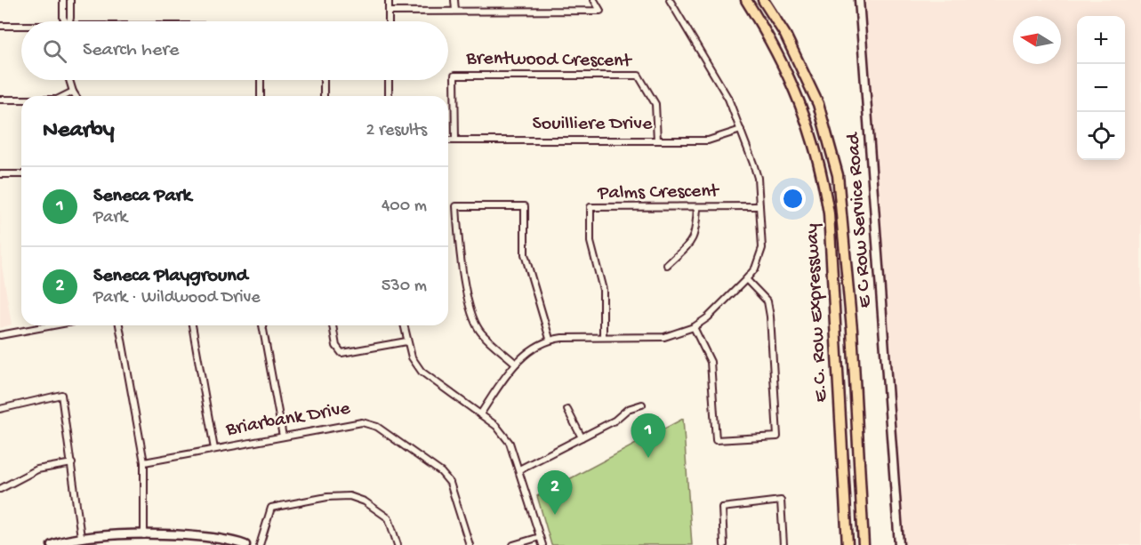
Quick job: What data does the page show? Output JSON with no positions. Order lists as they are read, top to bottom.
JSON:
{
  "streets": {
    "highway": ["E.C. Row Expressway"],
    "street": [
      "Brentwood Crescent",
      "Souilliere Drive",
      "Palms Crescent",
      "E C Row Service Road",
      "Briarbank Drive"
    ]
  },
  "crossings": [
    ["Brentwood Crescent", "Souilliere Drive"]
  ],
  "north": "left",
  "page": {
    "map_buttons": ["+", "−"],
    "search": "Search here",
    "heading": ["Nearby", "2 results"],
    "list": [
      {
        "mark": "1",
        "name": "Seneca Park",
        "note": "Park",
        "value": "400 m"
      },
      {
        "mark": "2",
        "name": "Seneca Playground",
        "note": "Park · Wildwood Drive",
        "value": "530 m"
      }
    ],
    "pins": ["1", "2"]
  }
}
